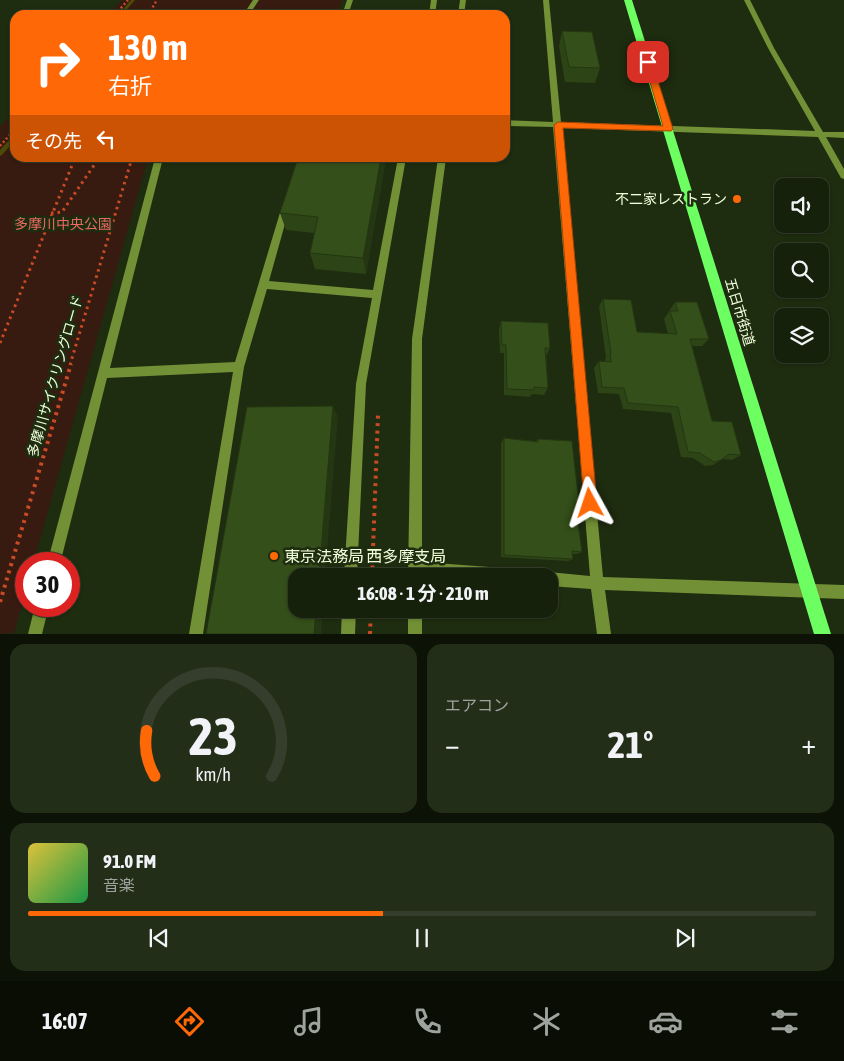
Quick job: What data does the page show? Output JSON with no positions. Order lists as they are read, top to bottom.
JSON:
{
  "streets": {
    "main road": ["五日市街道"],
    "path": ["多摩川サイクリングロード"]
  },
  "parks": ["多摩川中央公園"],
  "places": ["不二家レストラン", "東京法務局 西多摩支局"],
  "page": {
    "turn": ["130 m", "右折"],
    "then": "その先",
    "limit": "30",
    "trip": "16:08 · 1 分 · 210 m",
    "tile": "エアコン",
    "heat": ["−", "21°", "+"],
    "song": ["91.0 FM", "音楽"],
    "tabs": "16:07",
    "gauge": ["23", "km/h"]
  }
}
